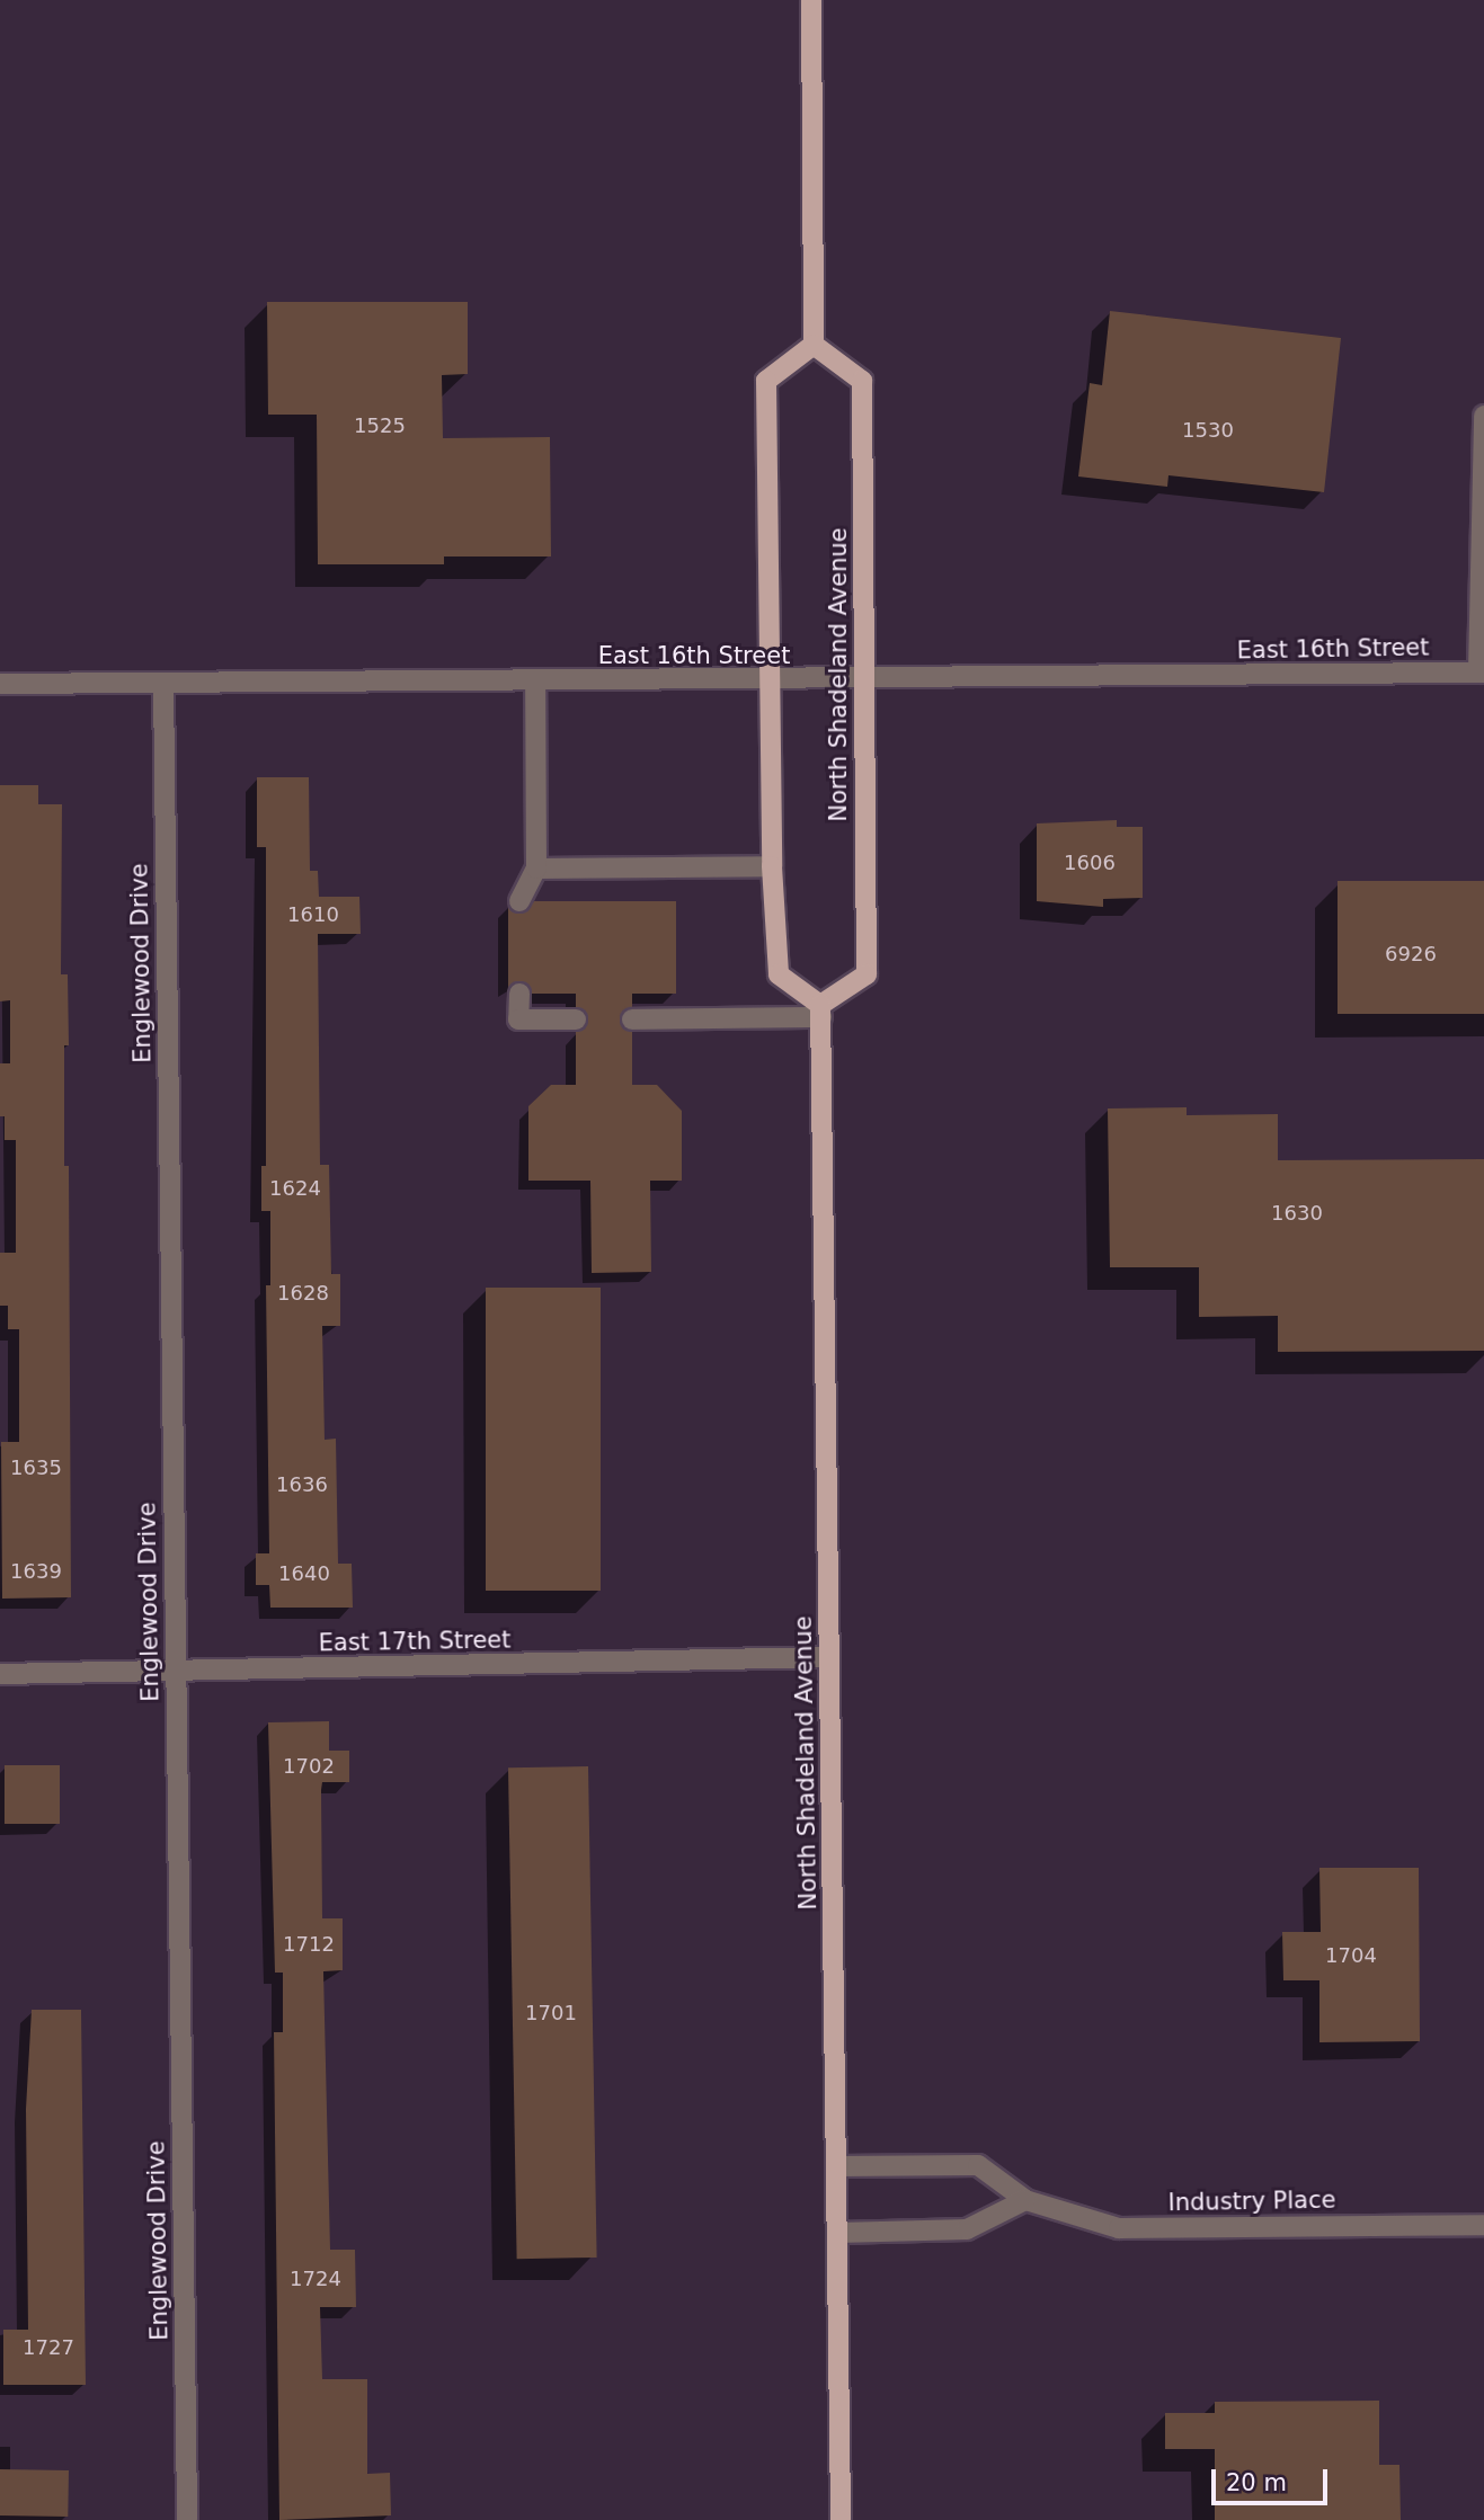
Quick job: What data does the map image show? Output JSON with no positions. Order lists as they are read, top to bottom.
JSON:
{
  "streets": {
    "main road": ["North Shadeland Avenue"],
    "street": [
      "East 16th Street",
      "Englewood Drive",
      "East 17th Street",
      "Industry Place"
    ]
  },
  "crossings": [
    ["East 16th Street", "North Shadeland Avenue"],
    ["East 16th Street", "Englewood Drive"],
    ["North Shadeland Avenue", "East 17th Street"],
    ["North Shadeland Avenue", "Industry Place"],
    ["Englewood Drive", "East 17th Street"]
  ],
  "house_numbers": [
    "1525",
    "1530",
    "1606",
    "1610",
    "6926",
    "1624",
    "1630",
    "1628",
    "1635",
    "1636",
    "1639",
    "1640",
    "1702",
    "1712",
    "1704",
    "1701",
    "1724",
    "1727"
  ],
  "scale_bar": "20 m"
}
